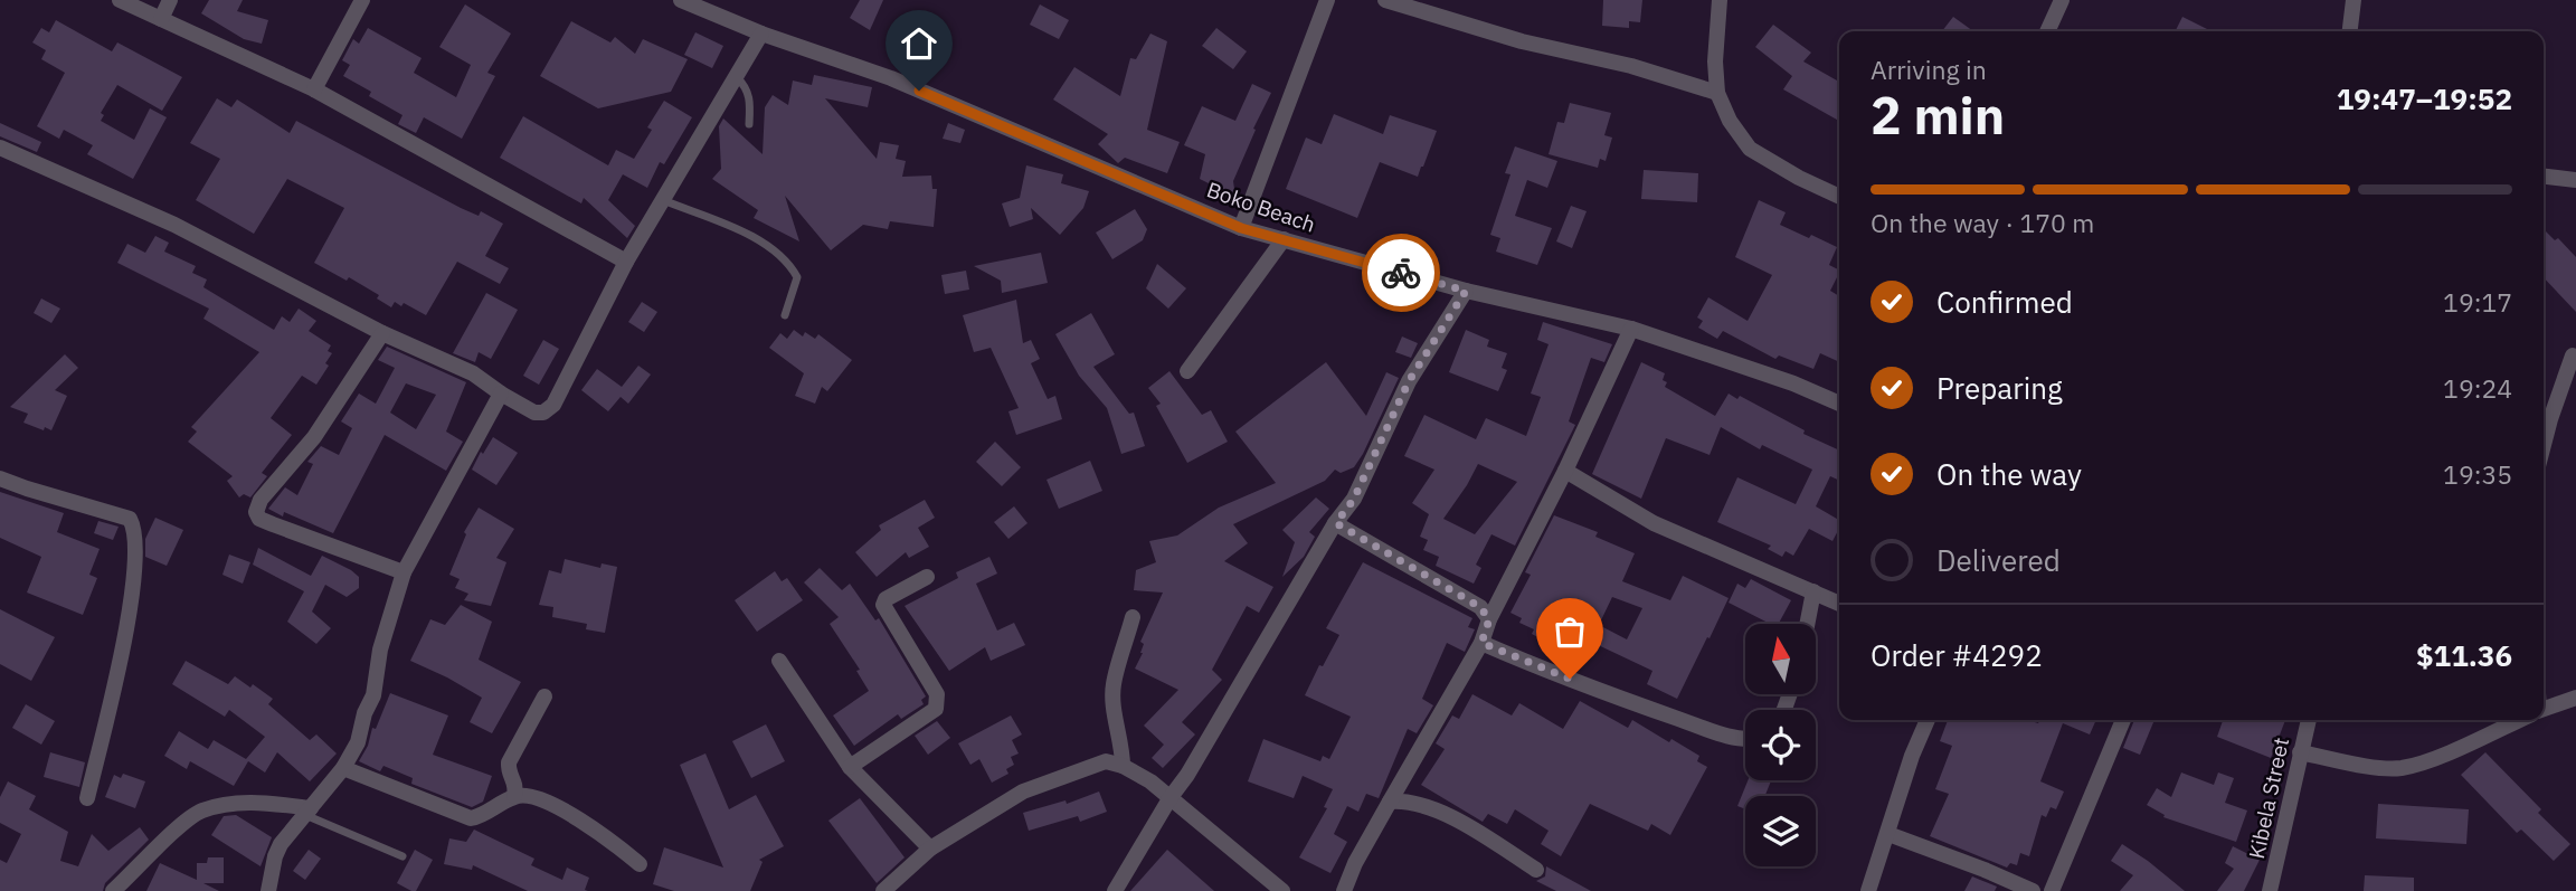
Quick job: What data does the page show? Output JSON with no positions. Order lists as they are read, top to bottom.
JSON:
{
  "streets": {
    "street": ["Boko Beach", "Kibela Street"]
  },
  "north": "top",
  "page": {
    "heading": ["2 min", "Arriving in", "19:47–19:52"],
    "panel": ["Order #4292", "$11.36"],
    "bar": "On the way · 170 m",
    "list": [
      ["Confirmed", "19:17"],
      ["Preparing", "19:24"],
      ["On the way", "19:35"],
      "Delivered"
    ]
  }
}
